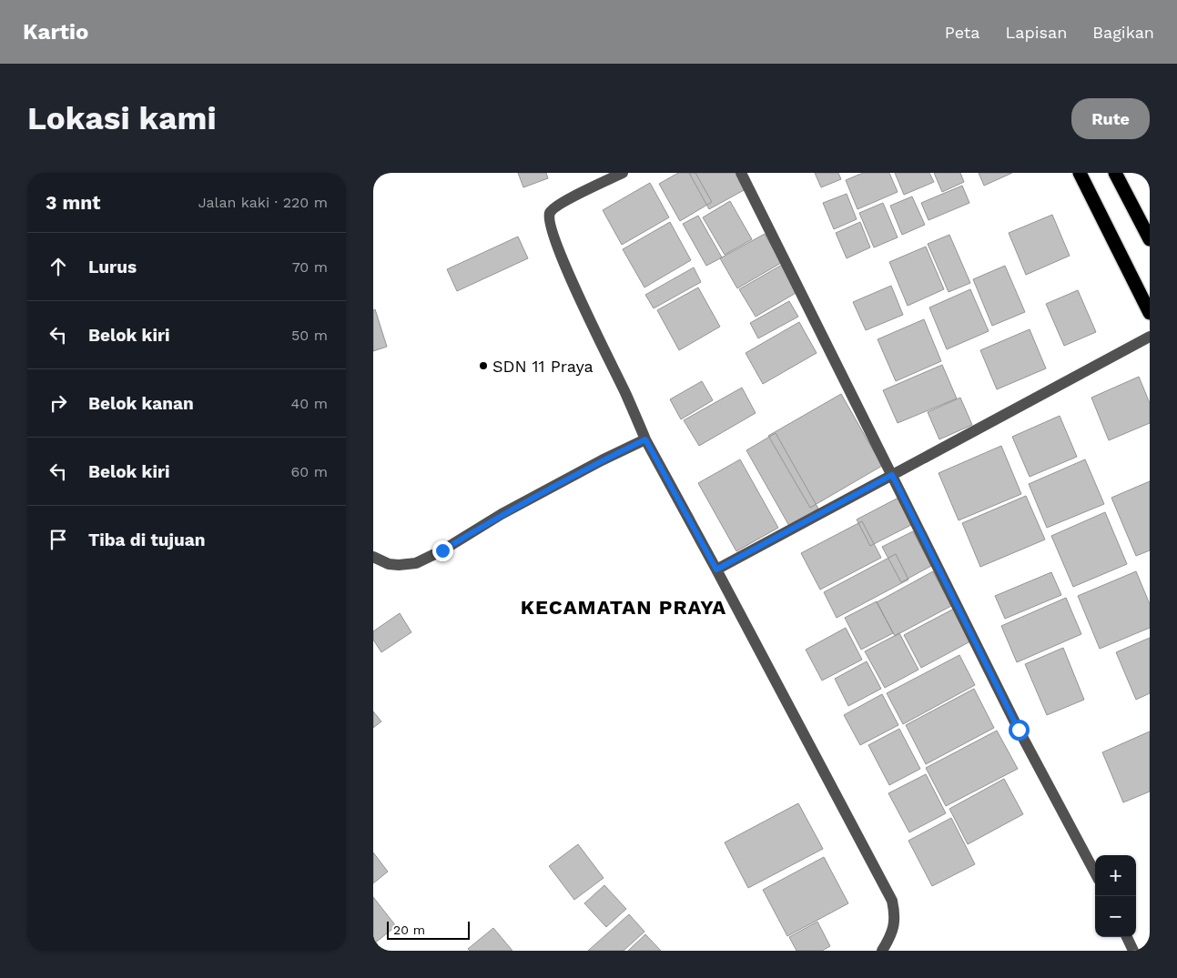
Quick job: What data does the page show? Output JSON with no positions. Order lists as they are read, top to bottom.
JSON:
{
  "districts": ["KECAMATAN PRAYA"],
  "places": ["SDN 11 Praya"],
  "scale_bar": "20 m",
  "page": {
    "header": "Kartio",
    "nav": ["Peta", "Lapisan", "Bagikan"],
    "buttons": "Rute",
    "title": "Lokasi kami",
    "heading": ["3 mnt", "Jalan kaki · 220 m"],
    "list": [
      ["Lurus", "70 m"],
      ["Belok kiri", "50 m"],
      ["Belok kanan", "40 m"],
      ["Belok kiri", "60 m"],
      "Tiba di tujuan"
    ],
    "map_buttons": ["+", "−"],
    "scale": "20 m"
  }
}
